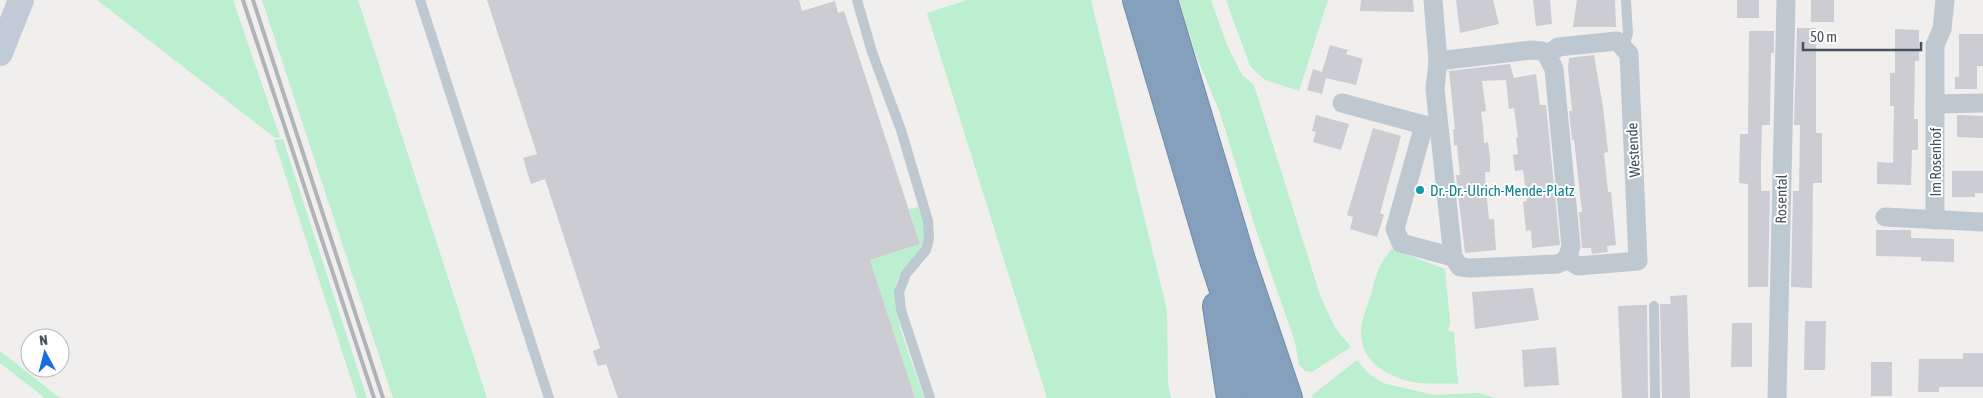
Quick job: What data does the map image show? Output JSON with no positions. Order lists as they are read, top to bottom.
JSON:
{
  "streets": {
    "street": ["Westende", "Im Rosenhof", "Rosental"]
  },
  "places": ["Dr.-Dr.-Ulrich-Mende-Platz"],
  "scale_bar": "50 m",
  "north": "top"
}
